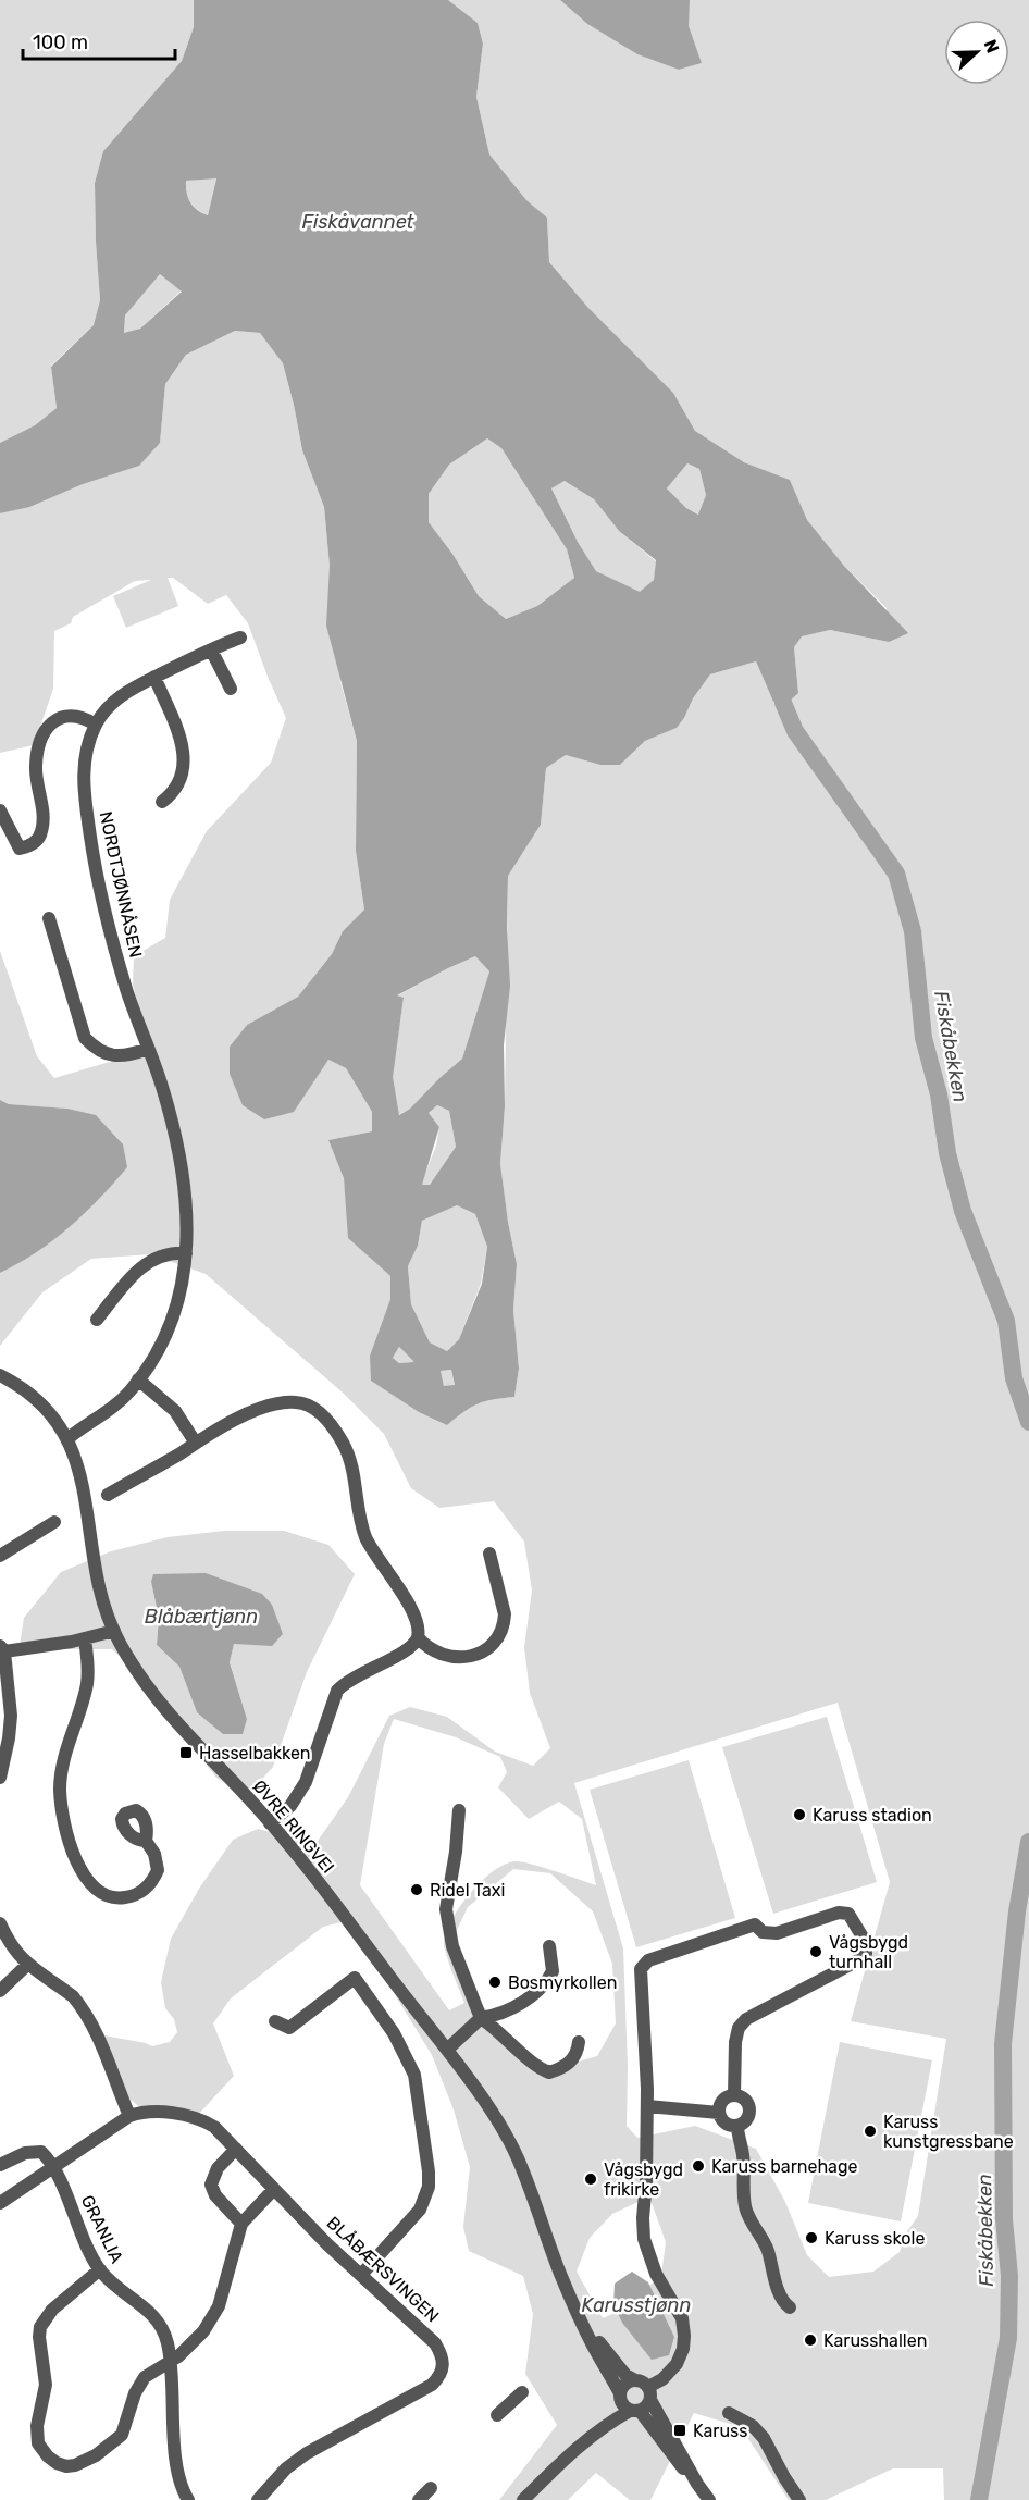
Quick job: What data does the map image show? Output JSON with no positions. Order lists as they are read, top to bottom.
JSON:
{
  "streets": {
    "street": [
      "NORDTJØNNÅSEN",
      "ØVRE RINGVEI",
      "GRANLIA",
      "BLÅBÆRSVINGEN"
    ]
  },
  "crossings": [
    ["NORDTJØNNÅSEN", "ØVRE RINGVEI"],
    ["GRANLIA", "BLÅBÆRSVINGEN"]
  ],
  "water": [
    "Fiskåvannet",
    "Fiskåbekken",
    "Blåbærtjønn",
    "Karusstjønn"
  ],
  "places": {
    "transit": ["Hasselbakken", "Karuss"],
    "other": [
      "Karuss stadion",
      "Ridel Taxi",
      "Vågsbygd turnhall",
      "Bosmyrkollen",
      "Karuss kunstgressbane",
      "Karuss barnehage",
      "Vågsbygd frikirke",
      "Karuss skole",
      "Karusshallen"
    ]
  },
  "scale_bar": "100 m",
  "north": "right"
}
